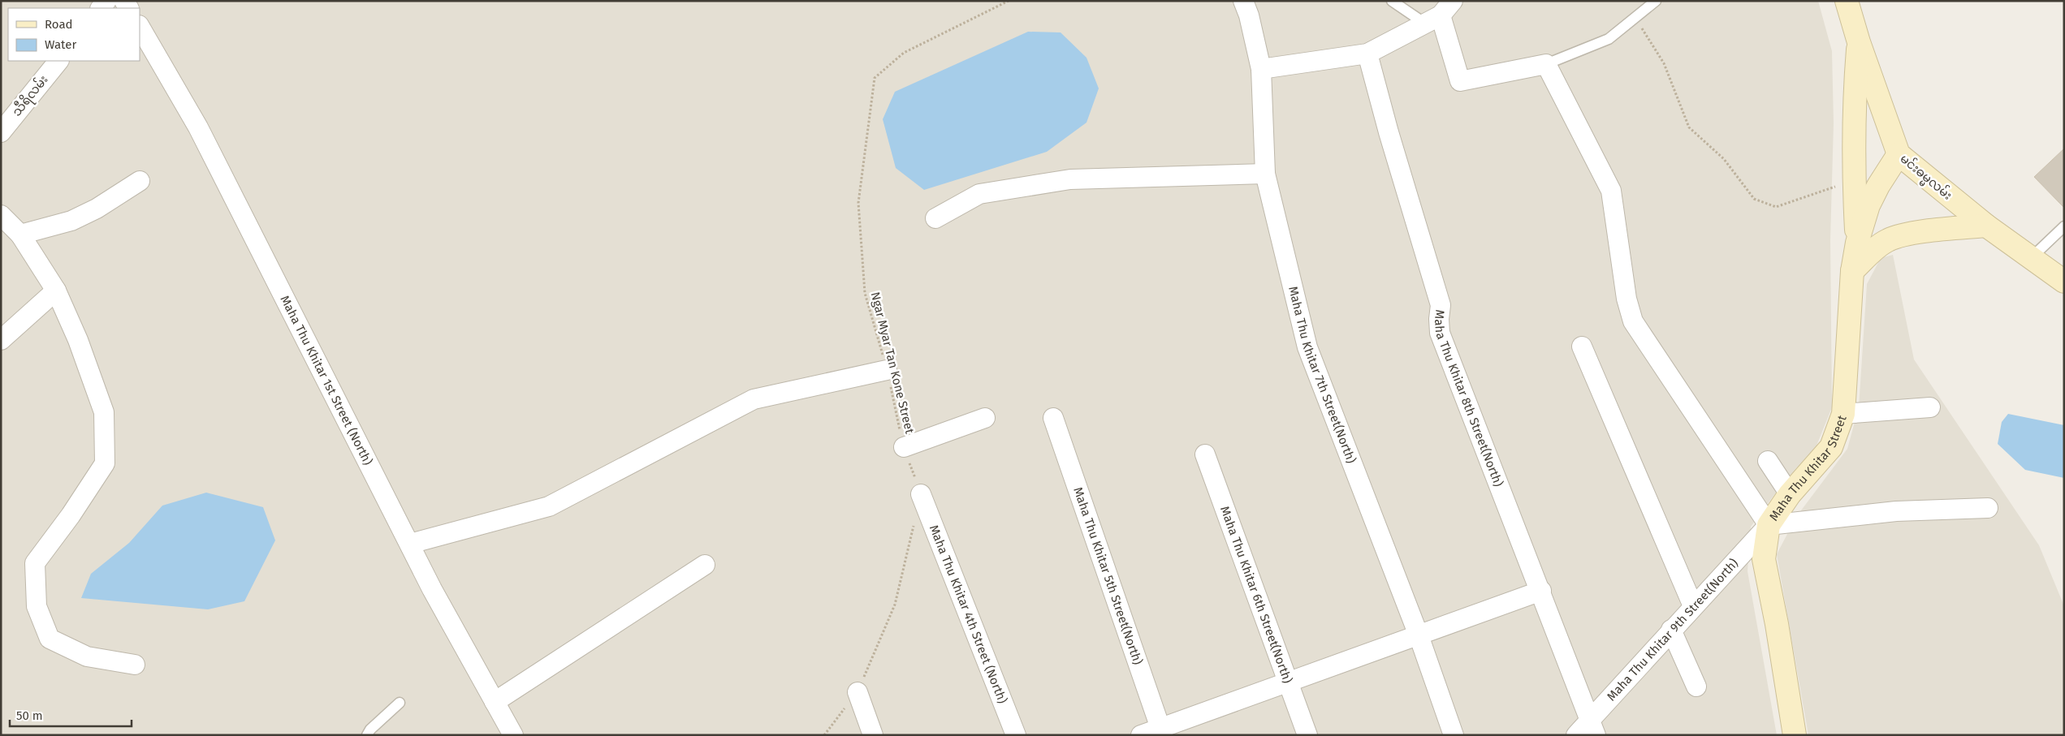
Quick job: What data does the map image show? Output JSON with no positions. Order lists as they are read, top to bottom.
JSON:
{
  "streets": {
    "main road": ["မင်းဓမ္မလမ်း", "Maha Thu Khitar Street"],
    "street": [
      "သီရိလမ်း",
      "Maha Thu Khitar 7th Street(North)",
      "Maha Thu Khitar 1st Street (North)",
      "Maha Thu Khitar 8th Street(North)",
      "Maha Thu Khitar 5th Street(North)",
      "Maha Thu Khitar 6th Street(North)",
      "Maha Thu Khitar 4th Street (North)",
      "Maha Thu Khitar 9th Street(North)"
    ],
    "path": ["Ngar Myar Tan Kone Street"]
  },
  "crossings": [
    ["Ngar Myar Tan Kone Street", "Maha Thu Khitar 4th Street (North)"],
    ["Maha Thu Khitar 8th Street(North)", "Maha Thu Khitar 9th Street(North)"],
    ["Maha Thu Khitar Street", "Maha Thu Khitar 9th Street(North)"]
  ],
  "legend": ["Road", "Water"],
  "scale_bar": "50 m"
}
